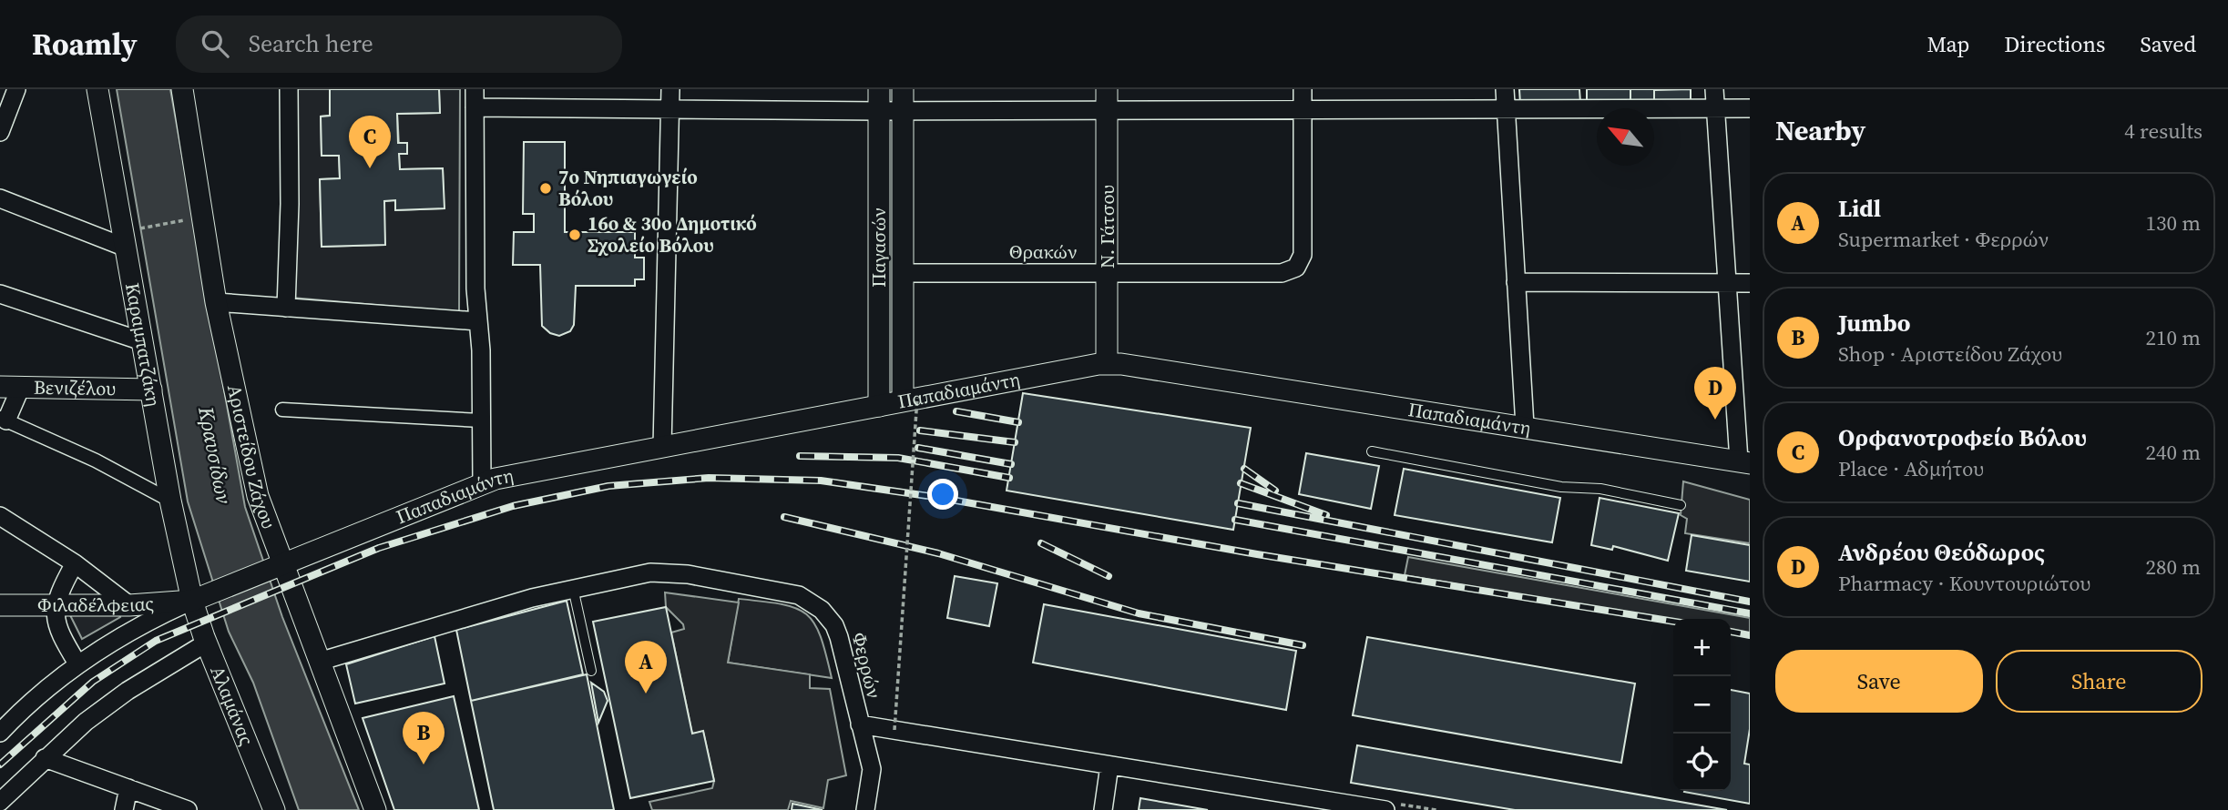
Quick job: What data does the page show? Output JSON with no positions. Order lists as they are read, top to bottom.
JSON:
{
  "streets": {
    "street": [
      "Ν. Γάτσου",
      "Παγασών",
      "Θρακών",
      "Καραμπατζάκη",
      "Βενιζέλου",
      "Παπαδιαμάντη",
      "Αριστείδου Ζάχου",
      "Φιλαδέλφειας",
      "Φερρών",
      "Αλαμάνας"
    ]
  },
  "crossings": [
    ["Ν. Γάτσου", "Θρακών"],
    ["Ν. Γάτσου", "Παπαδιαμάντη"],
    ["Παγασών", "Θρακών"],
    ["Παγασών", "Παπαδιαμάντη"],
    ["Καραμπατζάκη", "Βενιζέλου"],
    ["Καραμπατζάκη", "Παπαδιαμάντη"],
    ["Καραμπατζάκη", "Φιλαδέλφειας"],
    ["Καραμπατζάκη", "Αλαμάνας"],
    ["Παπαδιαμάντη", "Αριστείδου Ζάχου"],
    ["Παπαδιαμάντη", "Φιλαδέλφειας"],
    ["Παπαδιαμάντη", "Αλαμάνας"],
    ["Αριστείδου Ζάχου", "Φερρών"],
    ["Φιλαδέλφειας", "Αλαμάνας"]
  ],
  "water": ["Κραυσίδων"],
  "places": ["7ο Νηπιαγωγείο Βόλου", "16ο & 30ο Δημοτικό Σχολείο Βόλου"],
  "north": "top left",
  "page": {
    "header": "Roamly",
    "search": "Search here",
    "nav": ["Map", "Directions", "Saved"],
    "heading": ["Nearby", "4 results"],
    "pins": [
      "C",
      "D",
      "A",
      "B"
    ],
    "list": [
      {
        "mark": "A",
        "name": "Lidl",
        "note": "Supermarket · Φερρών",
        "value": "130 m"
      },
      {
        "mark": "B",
        "name": "Jumbo",
        "note": "Shop · Αριστείδου Ζάχου",
        "value": "210 m"
      },
      {
        "mark": "C",
        "name": "Ορφανοτροφείο Βόλου",
        "note": "Place · Αδμήτου",
        "value": "240 m"
      },
      {
        "mark": "D",
        "name": "Ανδρέου Θεόδωρος",
        "note": "Pharmacy · Κουντουριώτου",
        "value": "280 m"
      }
    ],
    "map_buttons": ["+", "−"],
    "buttons": ["Save", "Share"]
  }
}
